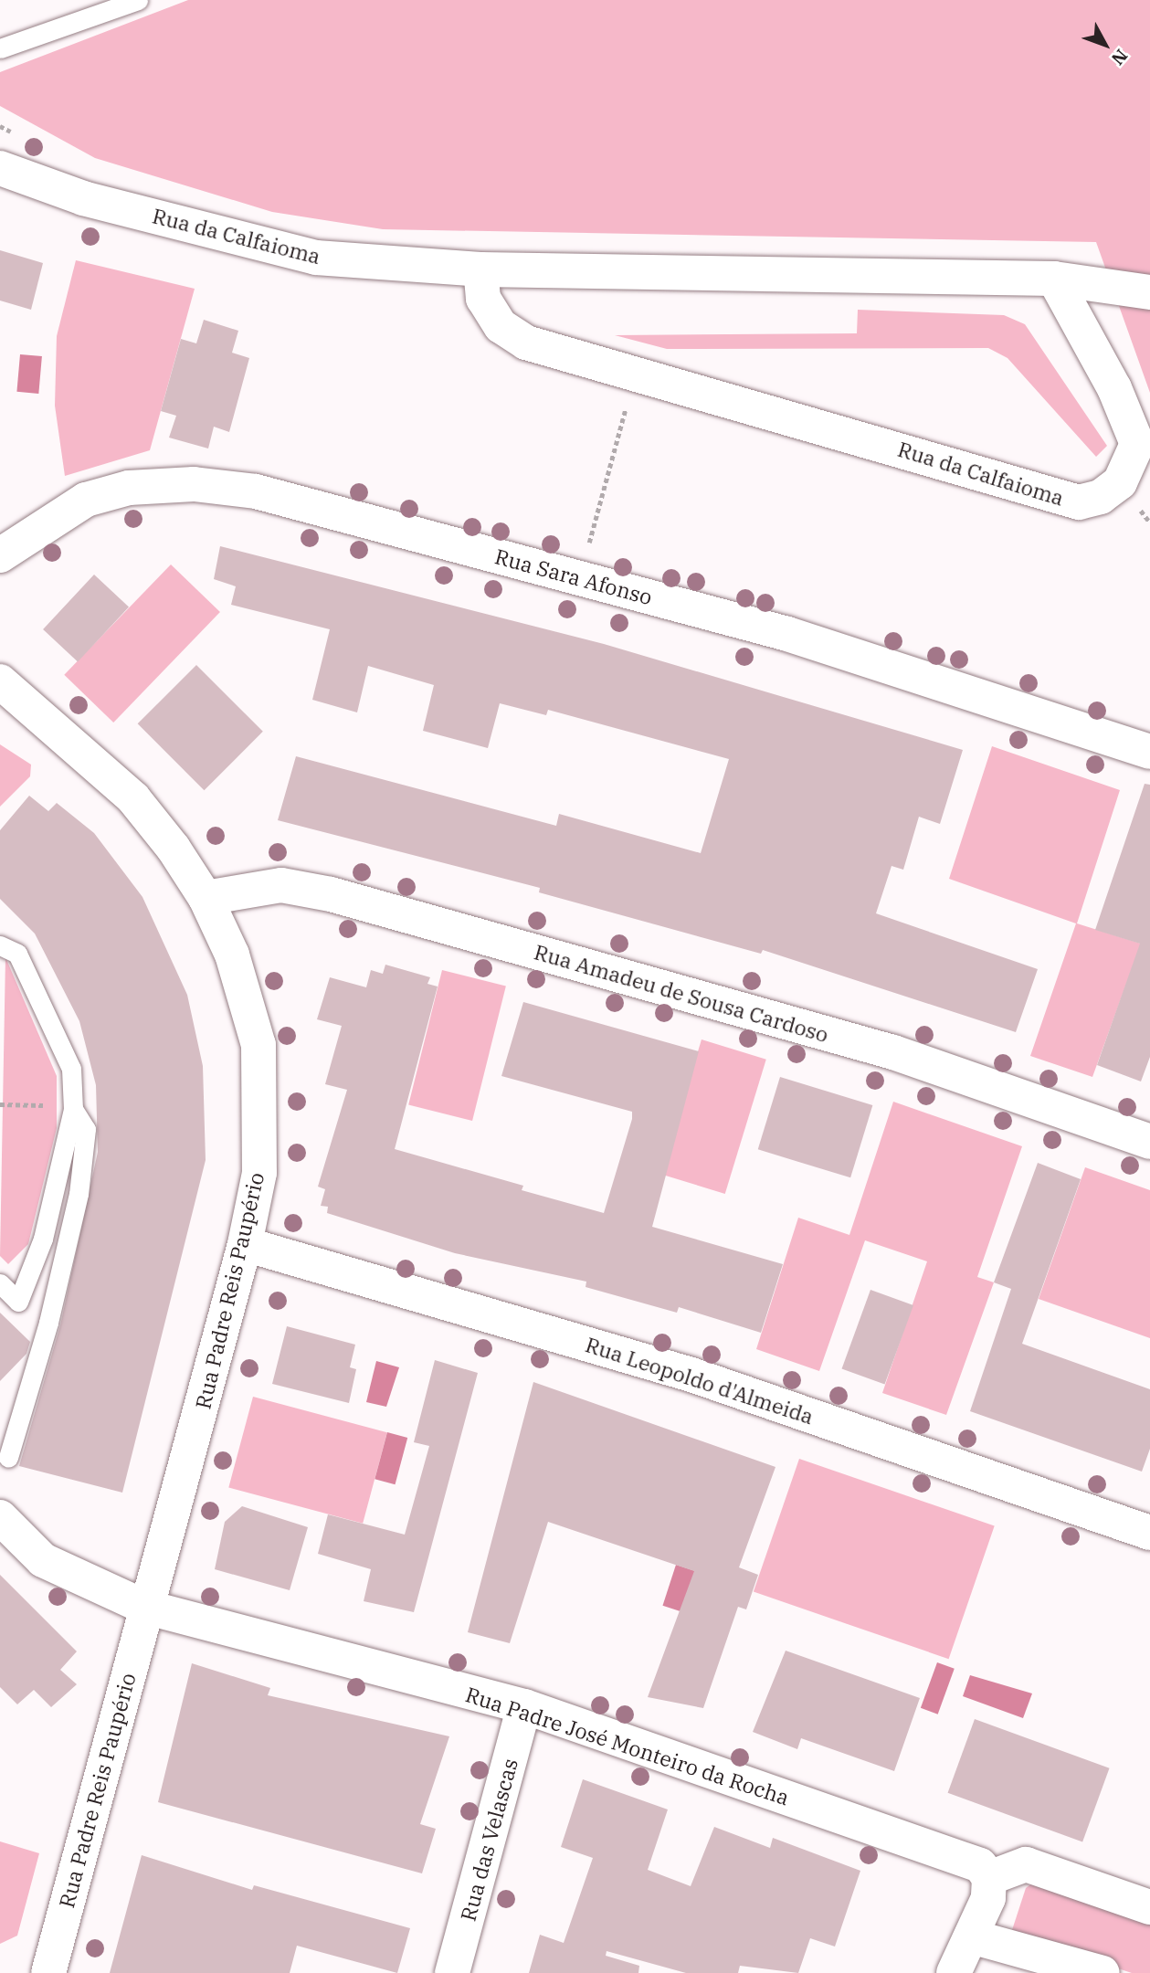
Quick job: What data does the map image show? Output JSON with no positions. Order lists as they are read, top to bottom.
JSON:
{
  "streets": {
    "street": [
      "Rua da Calfaioma",
      "Rua Sara Afonso",
      "Rua Amadeu de Sousa Cardoso",
      "Rua Padre Reis Paupério",
      "Rua Leopoldo d'Almeida",
      "Rua Padre José Monteiro da Rocha",
      "Rua das Velascas"
    ]
  },
  "crossings": [
    ["Rua Amadeu de Sousa Cardoso", "Rua Padre Reis Paupério"],
    ["Rua Padre Reis Paupério", "Rua Leopoldo d'Almeida"],
    ["Rua Padre Reis Paupério", "Rua Padre José Monteiro da Rocha"],
    ["Rua Padre José Monteiro da Rocha", "Rua das Velascas"]
  ],
  "north": "bottom right"
}
